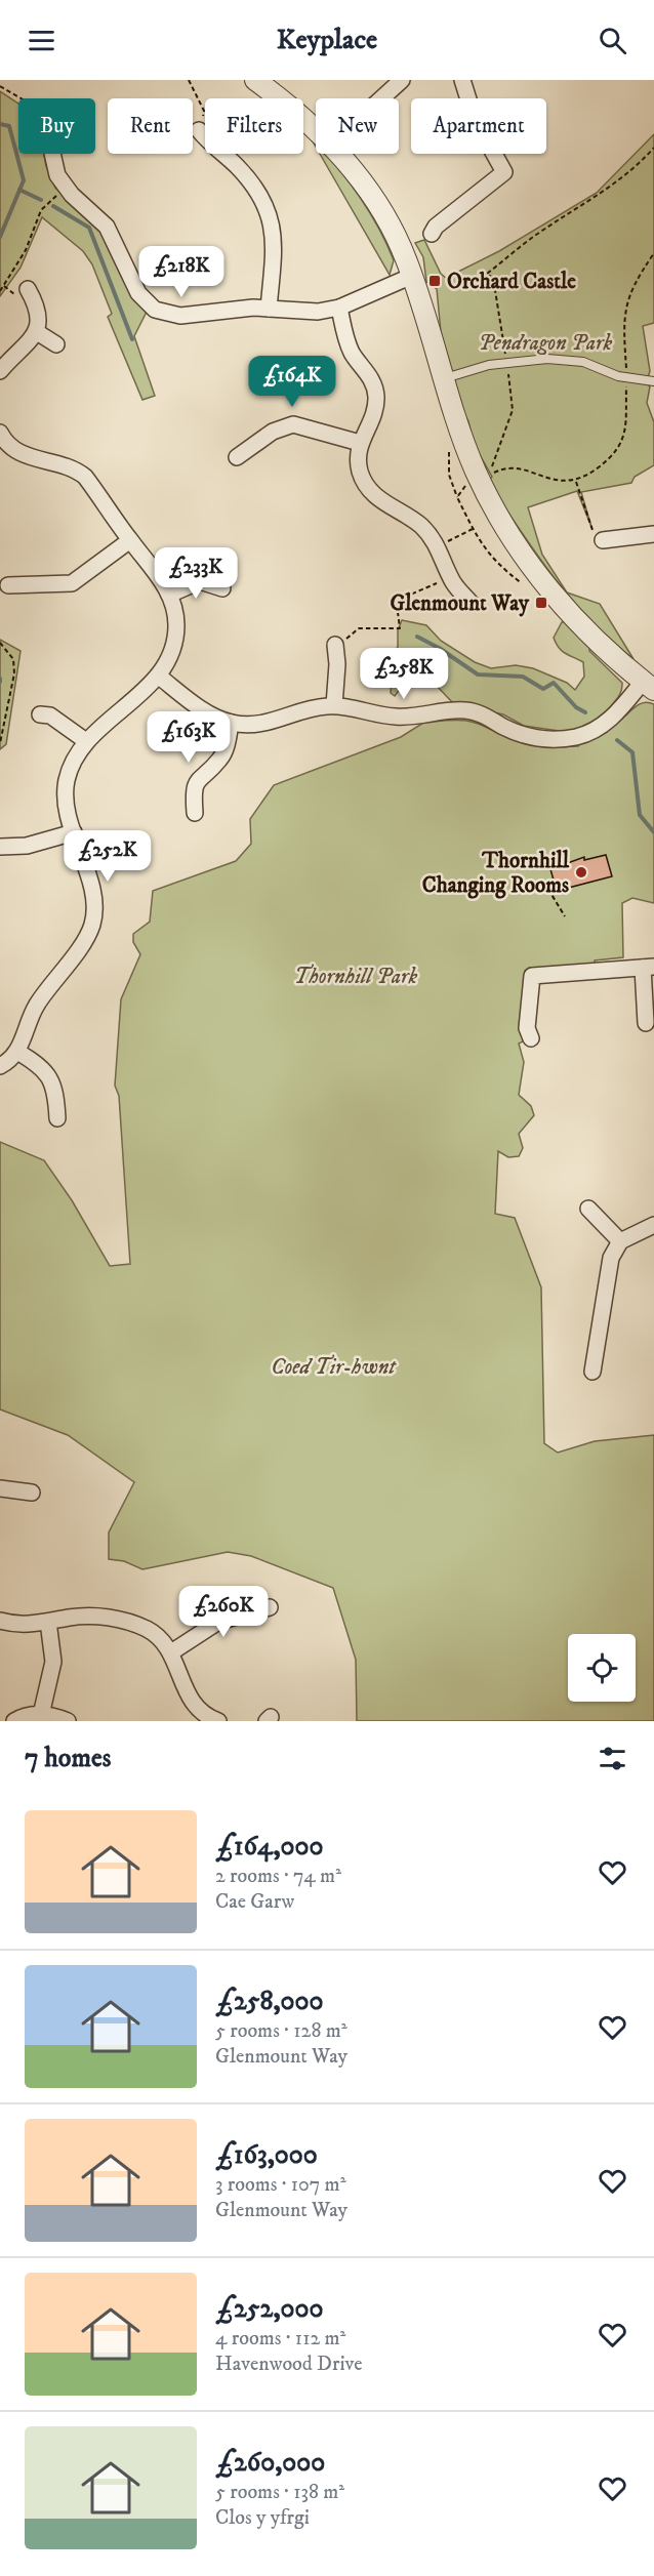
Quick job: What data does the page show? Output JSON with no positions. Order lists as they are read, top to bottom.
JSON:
{
  "parks": ["Pendragon Park", "Thornhill Park", "Coed Tir-hwnt"],
  "places": {
    "transit": ["Orchard Castle", "Glenmount Way"],
    "other": ["Thornhill Changing Rooms"]
  },
  "page": {
    "header": "Keyplace",
    "chip": [
      "Buy",
      "Rent",
      "Filters",
      "New",
      "Apartment"
    ],
    "price": [
      "£218K",
      "£164K",
      "£233K",
      "£258K",
      "£163K",
      "£252K",
      "£260K"
    ],
    "heading": "7 homes",
    "list": [
      {
        "name": "£164,000",
        "note": "2 rooms · 74 m² · Cae Garw"
      },
      {
        "name": "£258,000",
        "note": "5 rooms · 128 m² · Glenmount Way"
      },
      {
        "name": "£163,000",
        "note": "3 rooms · 107 m² · Glenmount Way"
      },
      {
        "name": "£252,000",
        "note": "4 rooms · 112 m² · Havenwood Drive"
      },
      {
        "name": "£260,000",
        "note": "5 rooms · 138 m² · Clos y yfrgi"
      }
    ]
  }
}
